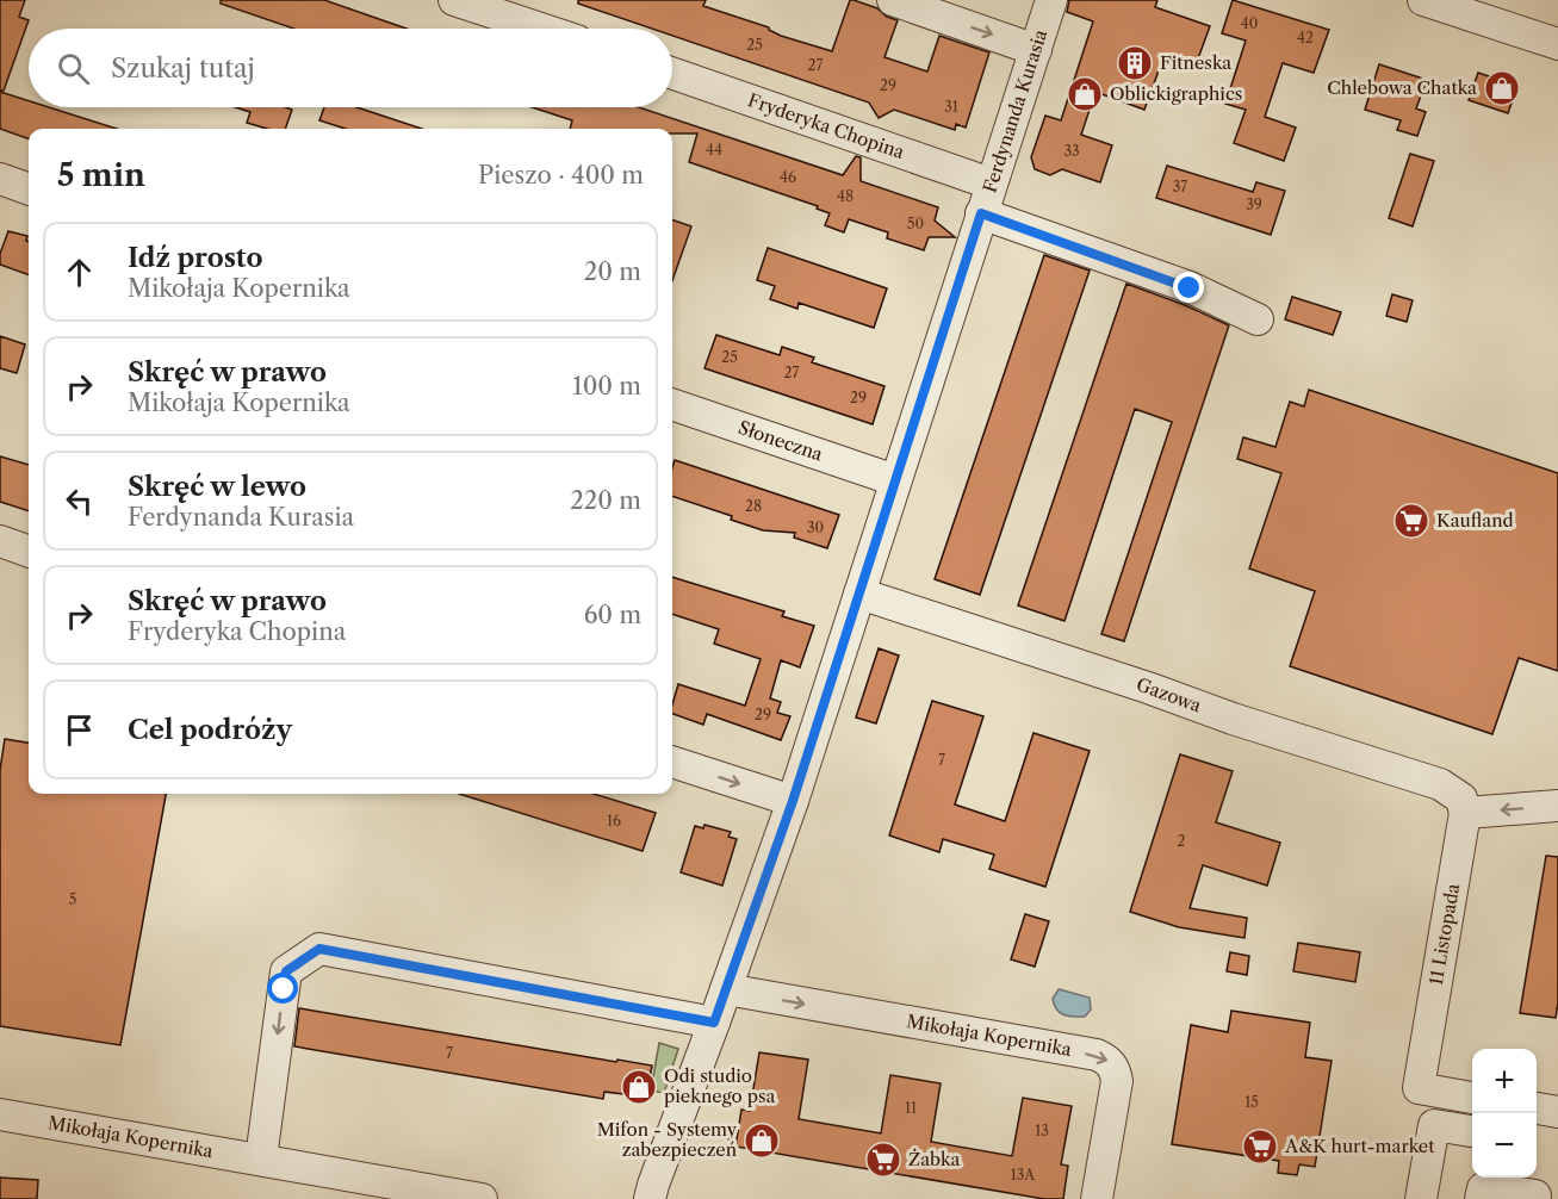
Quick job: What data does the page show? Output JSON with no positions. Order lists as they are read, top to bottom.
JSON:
{
  "streets": {
    "street": [
      "Ferdynanda Kurasia",
      "Fryderyka Chopina",
      "Słoneczna",
      "Gazowa",
      "11 Listopada",
      "Mikołaja Kopernika"
    ]
  },
  "crossings": [
    ["Ferdynanda Kurasia", "Fryderyka Chopina"],
    ["Ferdynanda Kurasia", "Słoneczna"],
    ["Ferdynanda Kurasia", "Gazowa"],
    ["Ferdynanda Kurasia", "Mikołaja Kopernika"],
    ["Gazowa", "11 Listopada"]
  ],
  "one_way": ["Mikołaja Kopernika"],
  "places": {
    "building": ["Fitneska"],
    "shop": [
      "Chlebowa Chatka",
      "Oblickigraphics",
      "Odi studio pieknego psa",
      "Mifon - Systemy zabezpieczeń"
    ],
    "supermarket": ["Kaufland", "A&K hurt-market", "Żabka"]
  },
  "house_numbers": [
    "40",
    "42",
    "25",
    "27",
    "29",
    "31",
    "44",
    "33",
    "46",
    "37",
    "48",
    "39",
    "50",
    "25",
    "27",
    "29",
    "28",
    "30",
    "29",
    "7",
    "16",
    "2",
    "5",
    "7",
    "15",
    "11",
    "13",
    "13A"
  ],
  "page": {
    "search": "Szukaj tutaj",
    "heading": ["5 min", "Pieszo · 400 m"],
    "list": [
      ["Idź prosto", "Mikołaja Kopernika", "20 m"],
      ["Skręć w prawo", "Mikołaja Kopernika", "100 m"],
      ["Skręć w lewo", "Ferdynanda Kurasia", "220 m"],
      ["Skręć w prawo", "Fryderyka Chopina", "60 m"],
      "Cel podróży"
    ],
    "map_buttons": ["+", "−"]
  }
}
